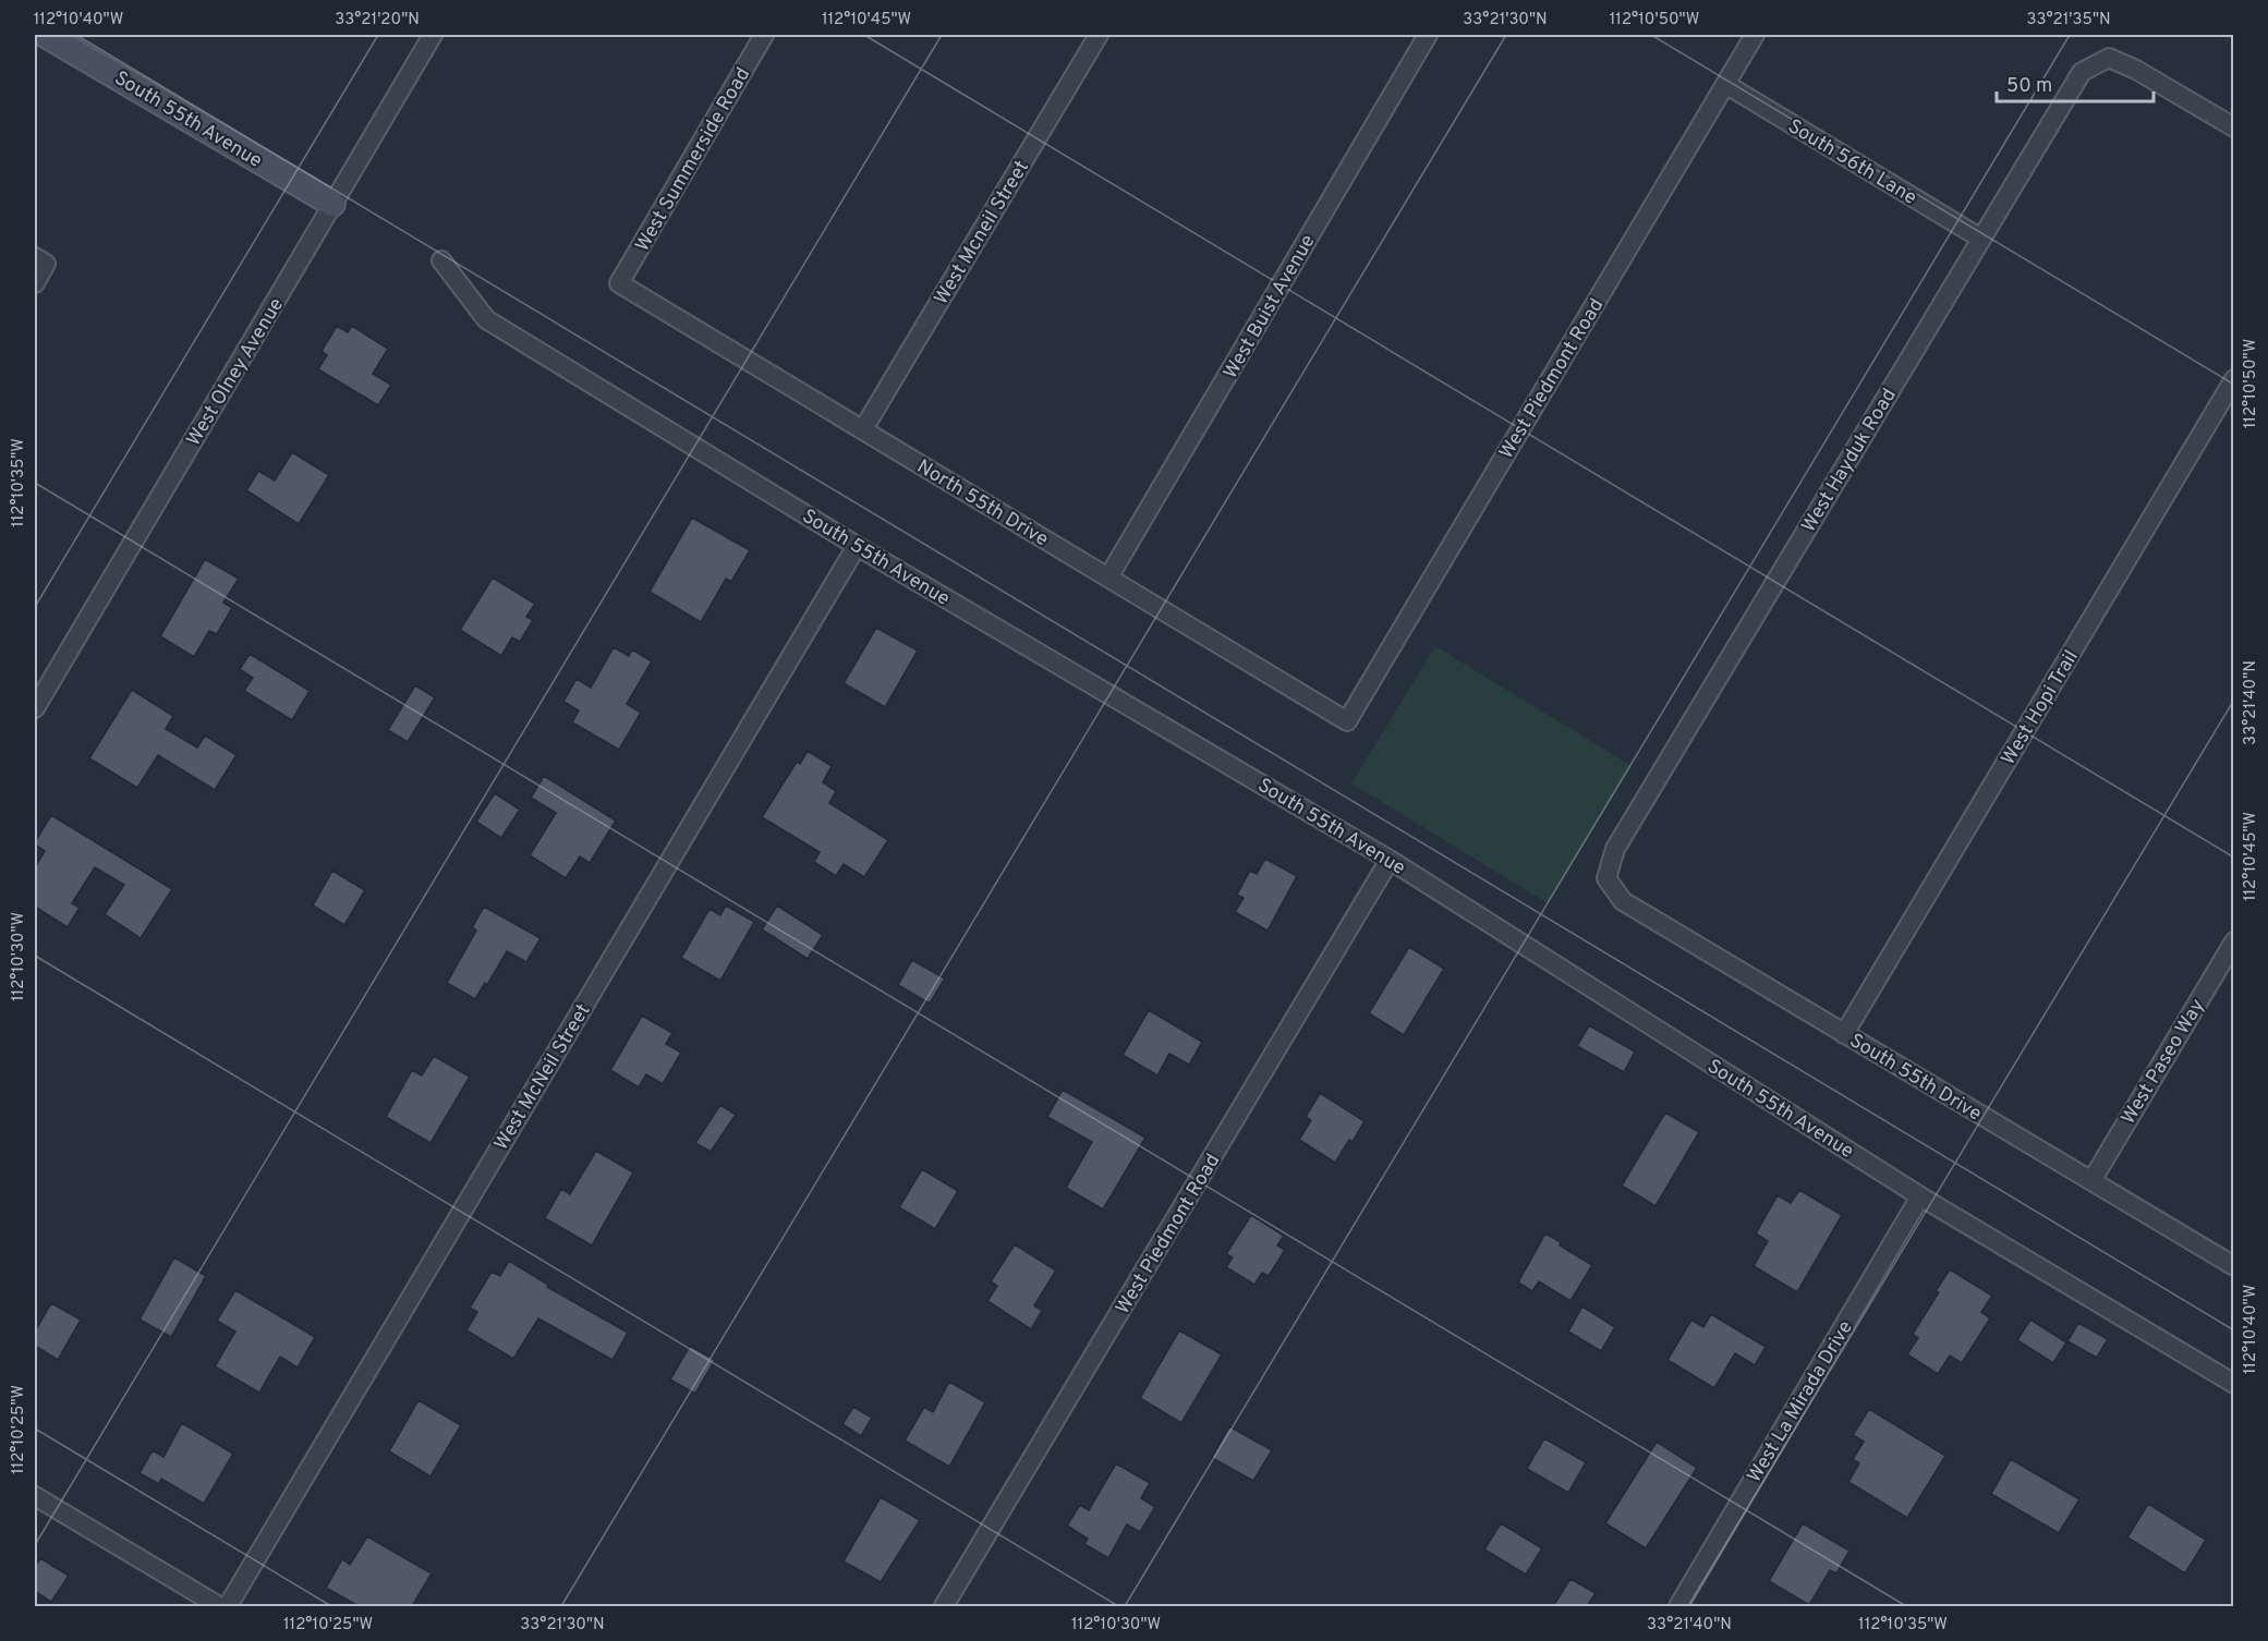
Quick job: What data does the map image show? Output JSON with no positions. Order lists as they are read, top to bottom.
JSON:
{
  "streets": {
    "street": [
      "South 55th Avenue",
      "West Summerside Road",
      "South 56th Lane",
      "West Mcneil Street",
      "West Buist Avenue",
      "West Olney Avenue",
      "West Piedmont Road",
      "West Hayduk Road",
      "North 55th Drive",
      "West Hopi Trail",
      "West Paseo Way",
      "West McNeil Street",
      "South 55th Drive",
      "West La Mirada Drive"
    ]
  },
  "crossings": [
    ["South 55th Avenue", "West Olney Avenue"],
    ["South 55th Avenue", "West Piedmont Road"],
    ["South 55th Avenue", "West McNeil Street"],
    ["South 55th Avenue", "West La Mirada Drive"],
    ["West Summerside Road", "North 55th Drive"],
    ["South 56th Lane", "West Piedmont Road"],
    ["South 56th Lane", "West Hayduk Road"],
    ["West Mcneil Street", "North 55th Drive"],
    ["West Buist Avenue", "North 55th Drive"],
    ["West Piedmont Road", "North 55th Drive"],
    ["West Hayduk Road", "South 55th Drive"],
    ["West Hopi Trail", "South 55th Drive"],
    ["West Paseo Way", "South 55th Drive"]
  ],
  "scale_bar": "50 m",
  "coordinates": [
    "112°10'40\"W",
    "33°21'20\"N",
    "112°10'45\"W",
    "33°21'30\"N",
    "112°10'50\"W",
    "33°21'35\"N",
    "112°10'35\"W",
    "33°21'40\"N",
    "112°10'30\"W",
    "112°10'25\"W"
  ]
}
